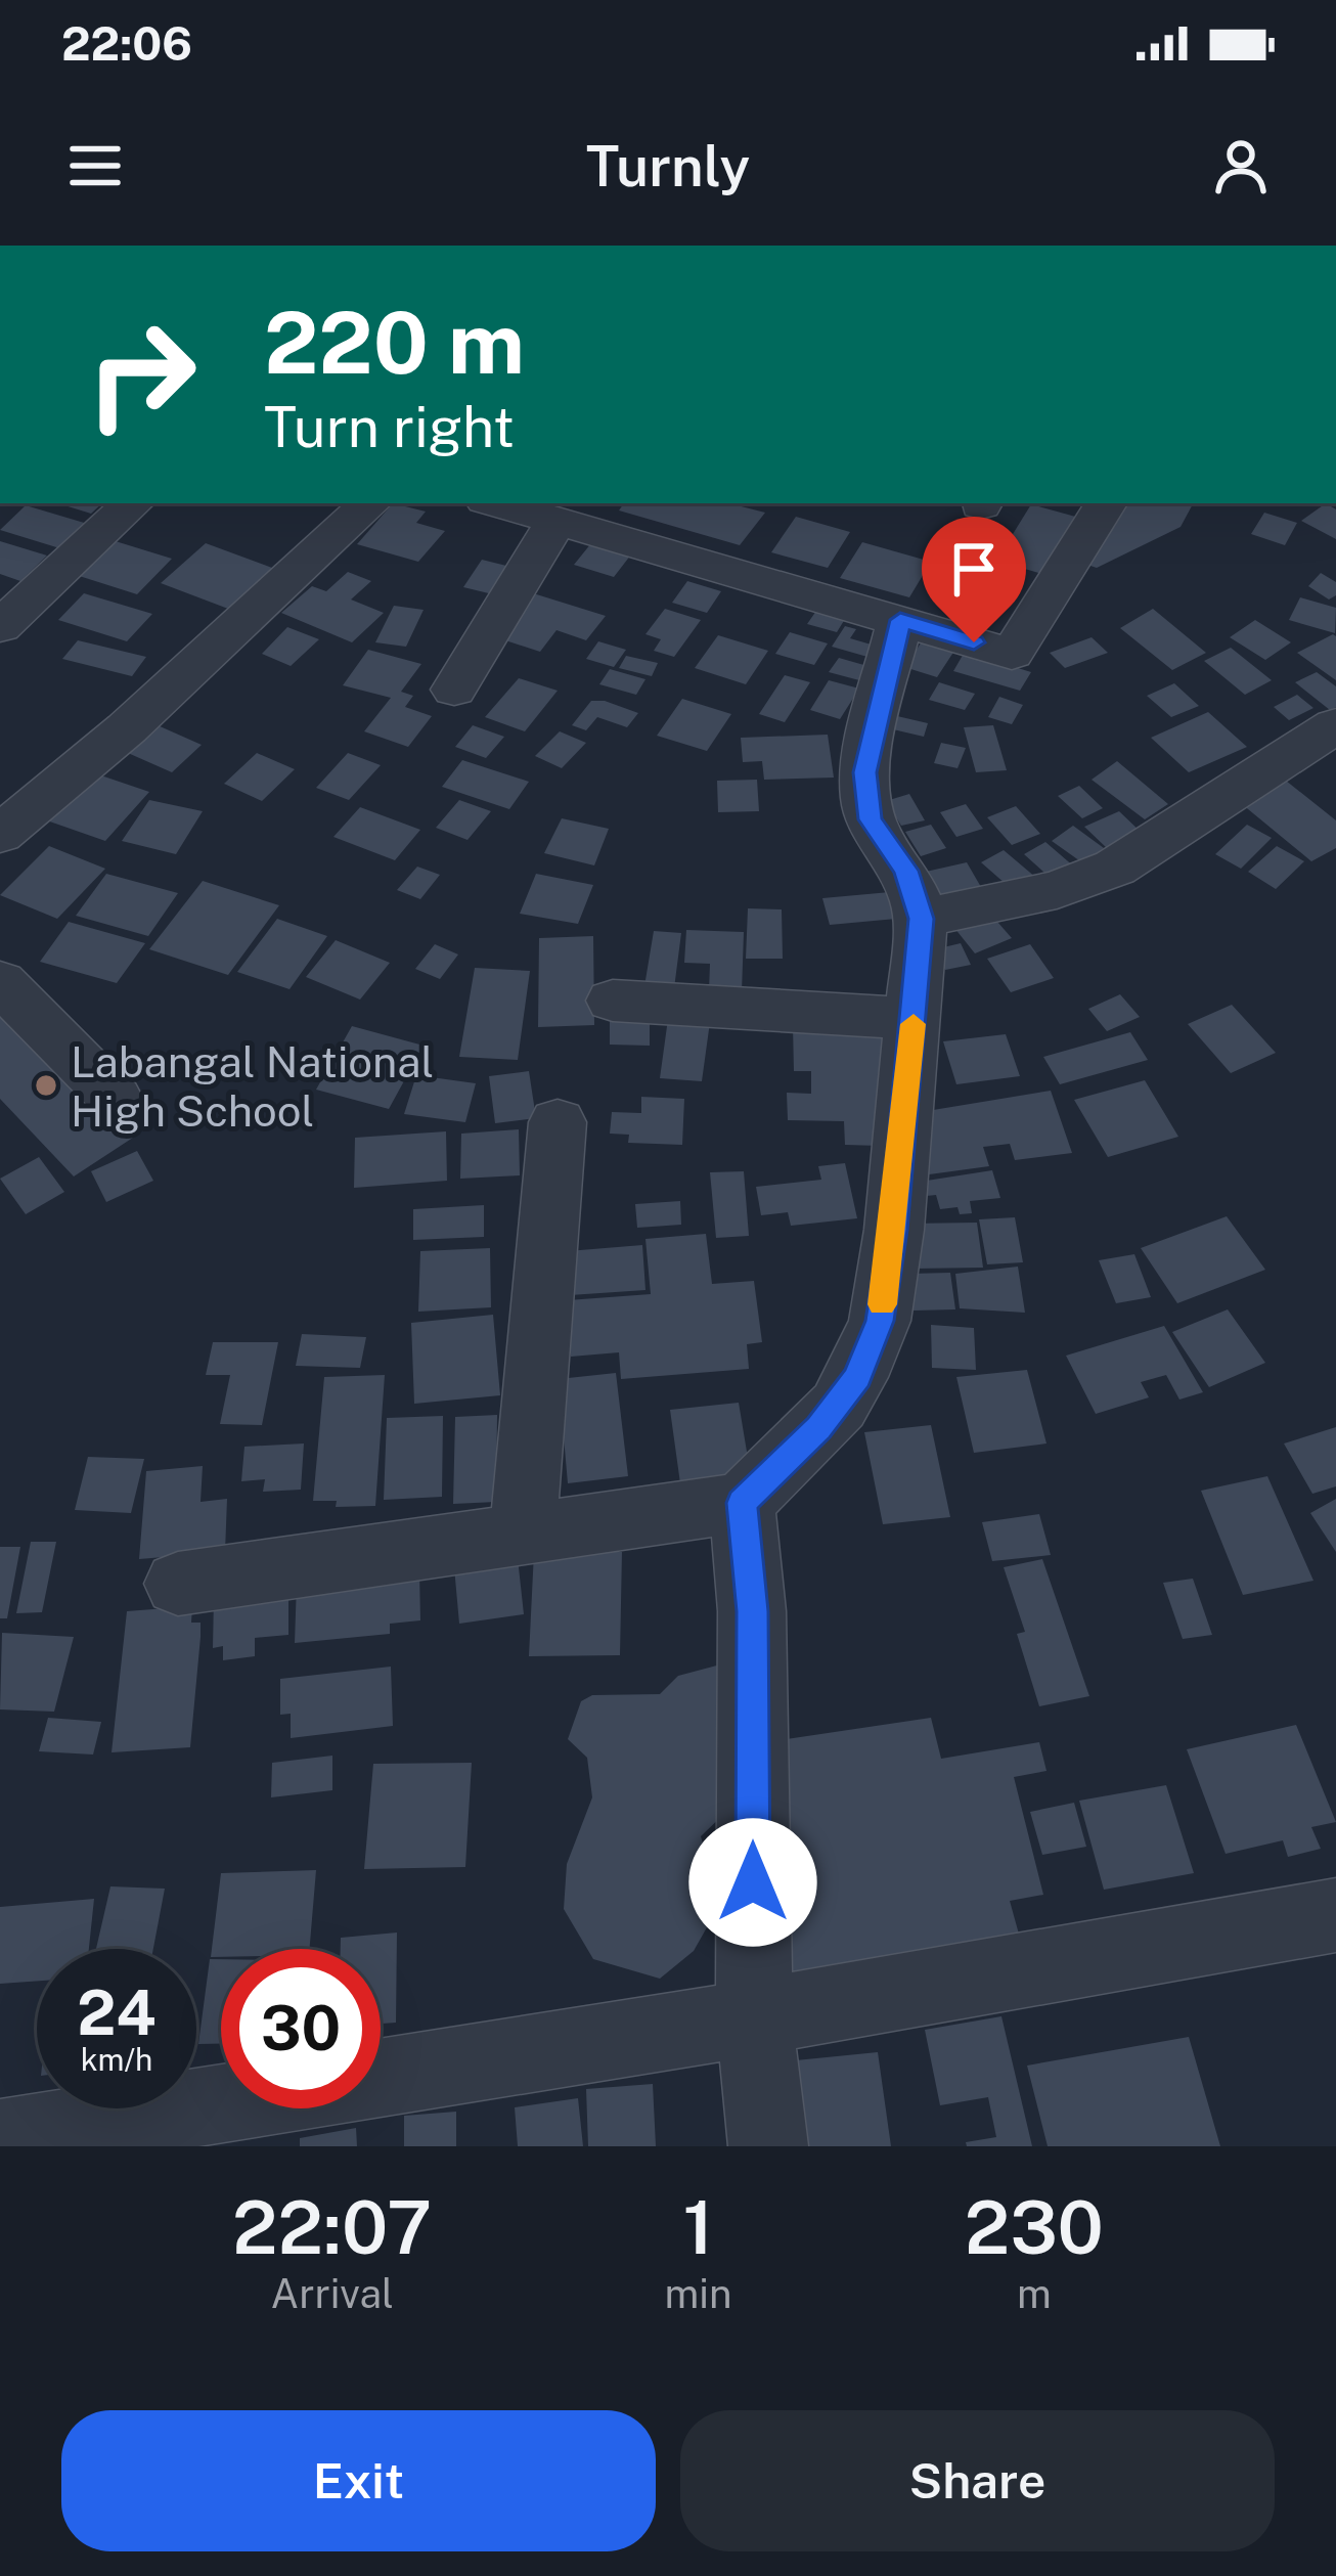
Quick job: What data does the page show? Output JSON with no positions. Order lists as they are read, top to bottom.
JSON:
{
  "places": ["Labangal National High School"],
  "page": {
    "status": "22:06",
    "header": "Turnly",
    "turn": ["220 m", "Turn right"],
    "speed": "24 km/h",
    "limit": "30",
    "eta": [
      "22:07",
      "Arrival",
      "1",
      "min",
      "230",
      "m"
    ],
    "buttons": ["Exit", "Share"]
  }
}
